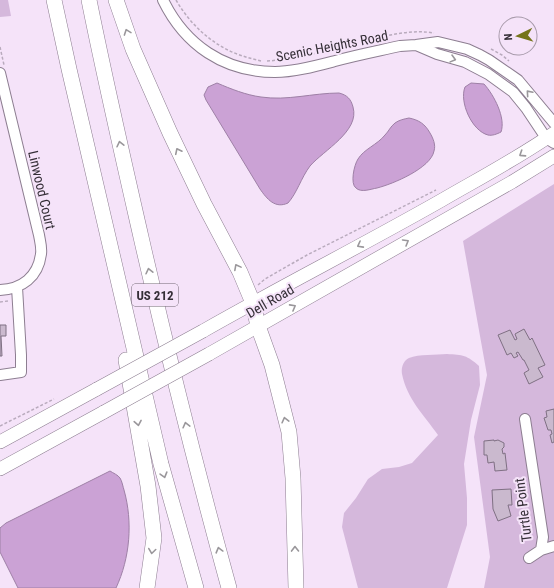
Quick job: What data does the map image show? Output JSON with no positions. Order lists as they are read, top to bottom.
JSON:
{
  "streets": {
    "highway": ["US 212"],
    "main road": ["Dell Road"],
    "street": ["Scenic Heights Road", "Linwood Court", "Turtle Point"]
  },
  "crossings": [
    ["Scenic Heights Road", "Dell Road"]
  ],
  "north": "left"
}
